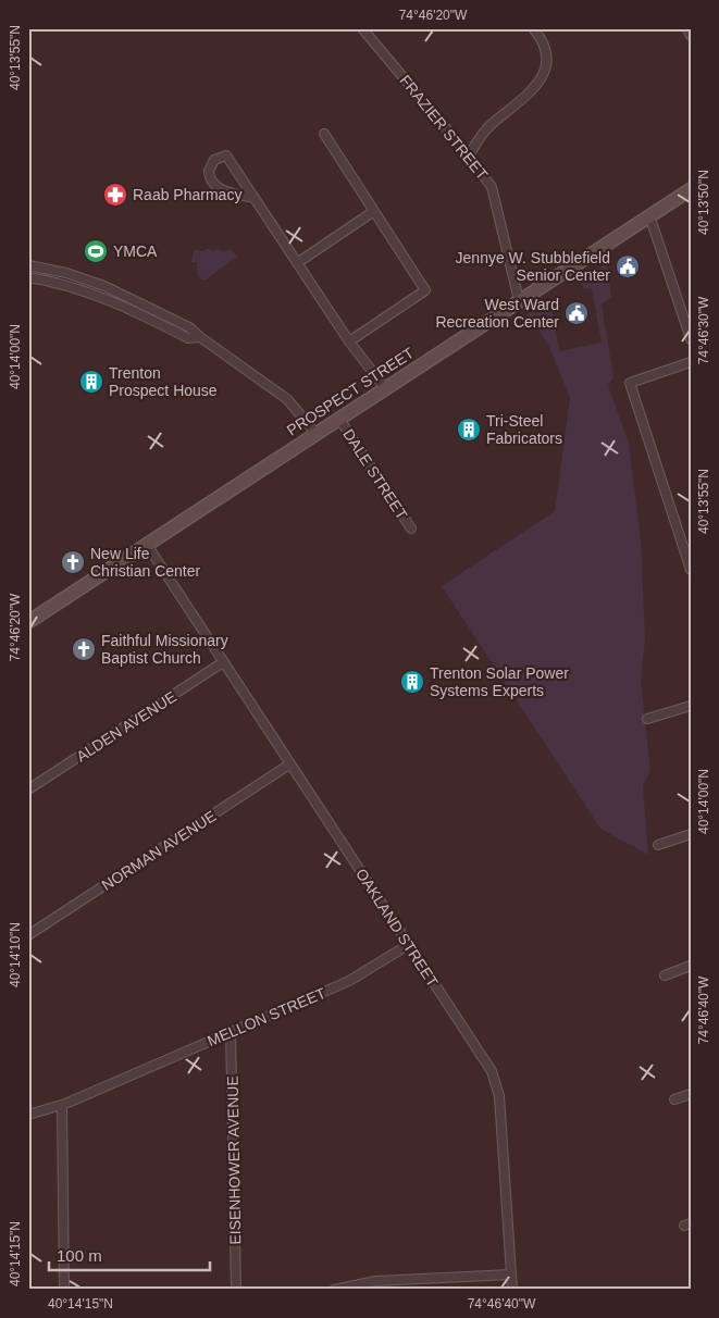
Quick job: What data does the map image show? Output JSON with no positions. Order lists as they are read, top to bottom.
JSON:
{
  "streets": {
    "street": [
      "FRAZIER STREET",
      "PROSPECT STREET",
      "DALE STREET",
      "ALDEN AVENUE",
      "NORMAN AVENUE",
      "OAKLAND STREET",
      "MELLON STREET",
      "EISENHOWER AVENUE"
    ]
  },
  "crossings": [
    ["FRAZIER STREET", "PROSPECT STREET"],
    ["PROSPECT STREET", "DALE STREET"],
    ["PROSPECT STREET", "OAKLAND STREET"],
    ["ALDEN AVENUE", "OAKLAND STREET"],
    ["NORMAN AVENUE", "OAKLAND STREET"],
    ["OAKLAND STREET", "MELLON STREET"],
    ["MELLON STREET", "EISENHOWER AVENUE"]
  ],
  "places": {
    "pharmacy": ["Raab Pharmacy"],
    "sports": ["YMCA"],
    "public building": ["Jennye W. Stubblefield Senior Center", "West Ward Recreation Center"],
    "building": ["Trenton Prospect House", "Tri-Steel Fabricators", "Trenton Solar Power Systems Experts"],
    "church": ["New Life Christian Center", "Faithful Missionary Baptist Church"]
  },
  "scale_bar": "100 m",
  "coordinates": [
    "74°46'20\"W",
    "40°13'55\"N",
    "40°13'50\"N",
    "74°46'30\"W",
    "40°14'00\"N",
    "40°14'10\"N",
    "74°46'40\"W",
    "40°14'15\"N"
  ]
}
